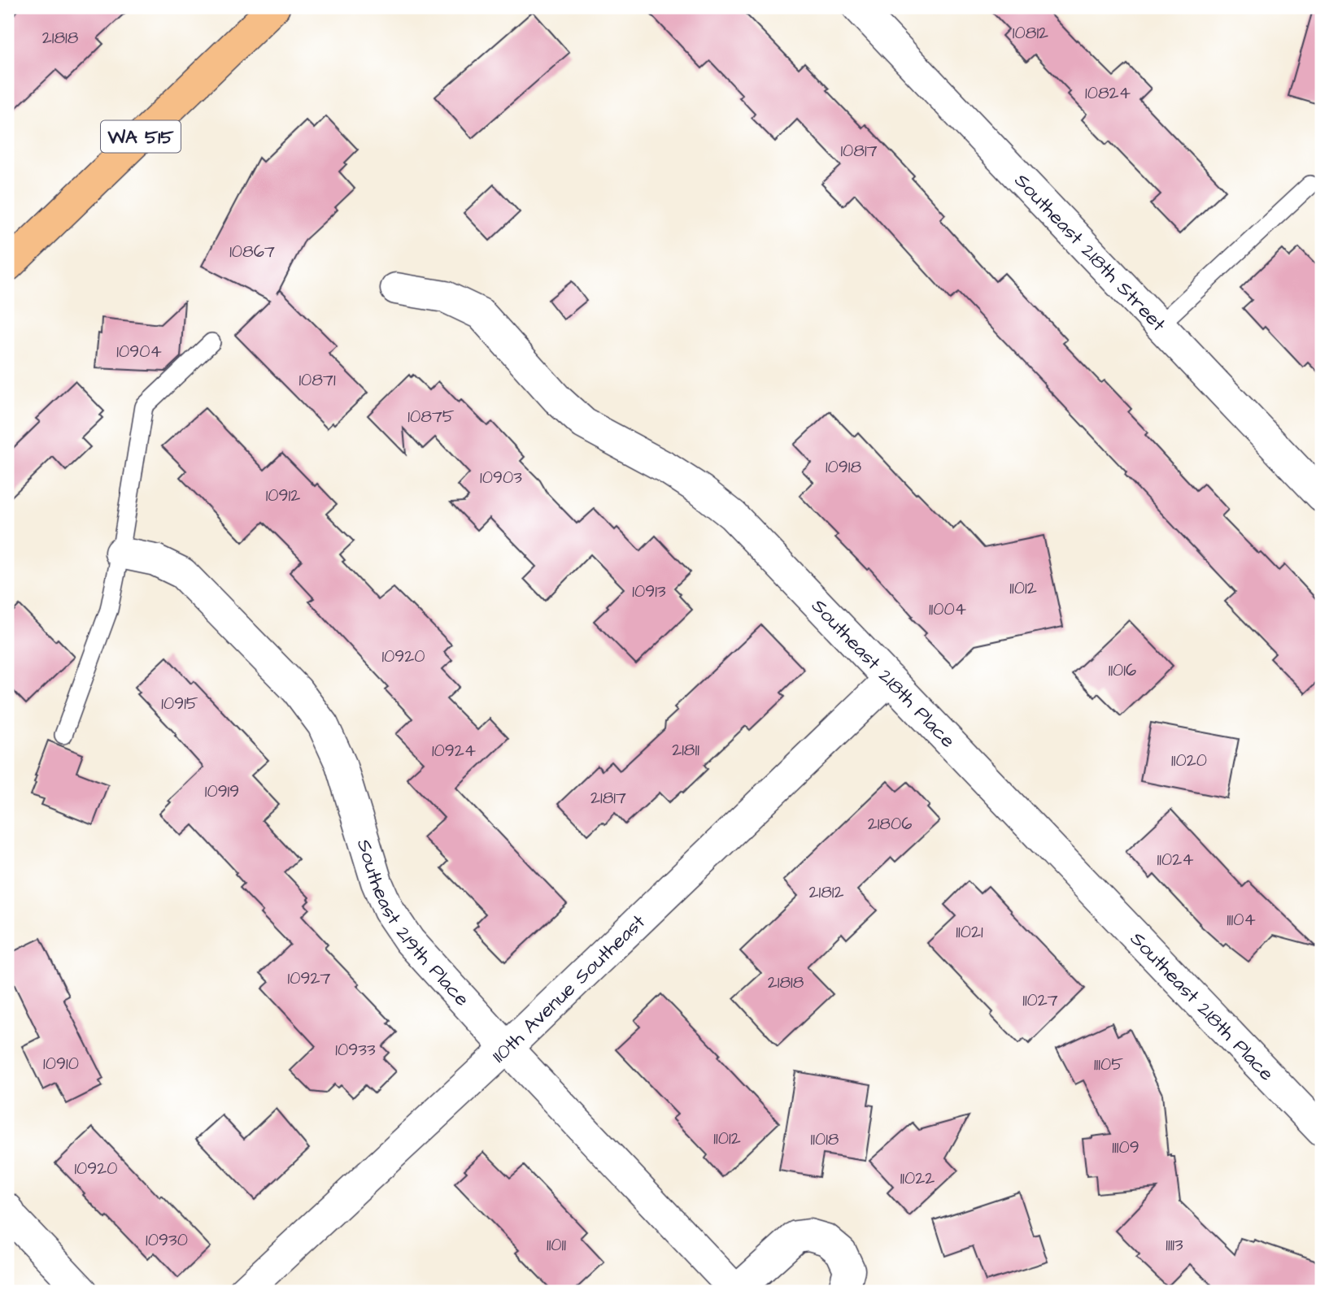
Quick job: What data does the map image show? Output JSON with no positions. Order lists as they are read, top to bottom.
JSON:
{
  "streets": {
    "main road": ["WA 515"],
    "street": [
      "Southeast 218th Street",
      "Southeast 218th Place",
      "Southeast 219th Place",
      "110th Avenue Southeast"
    ]
  },
  "crossings": [
    ["Southeast 218th Place", "110th Avenue Southeast"],
    ["Southeast 219th Place", "110th Avenue Southeast"]
  ],
  "house_numbers": [
    "10812",
    "21818",
    "10824",
    "10817",
    "10867",
    "10904",
    "10871",
    "10875",
    "10918",
    "10903",
    "10912",
    "11012",
    "10913",
    "11004",
    "10920",
    "11016",
    "10915",
    "21811",
    "10924",
    "11020",
    "10919",
    "21817",
    "21806",
    "11024",
    "21812",
    "11104",
    "11021",
    "10927",
    "21818",
    "11027",
    "10933",
    "10910",
    "11105",
    "11012",
    "11018",
    "11109",
    "10920",
    "11022",
    "10930",
    "11011",
    "11113"
  ]
}
